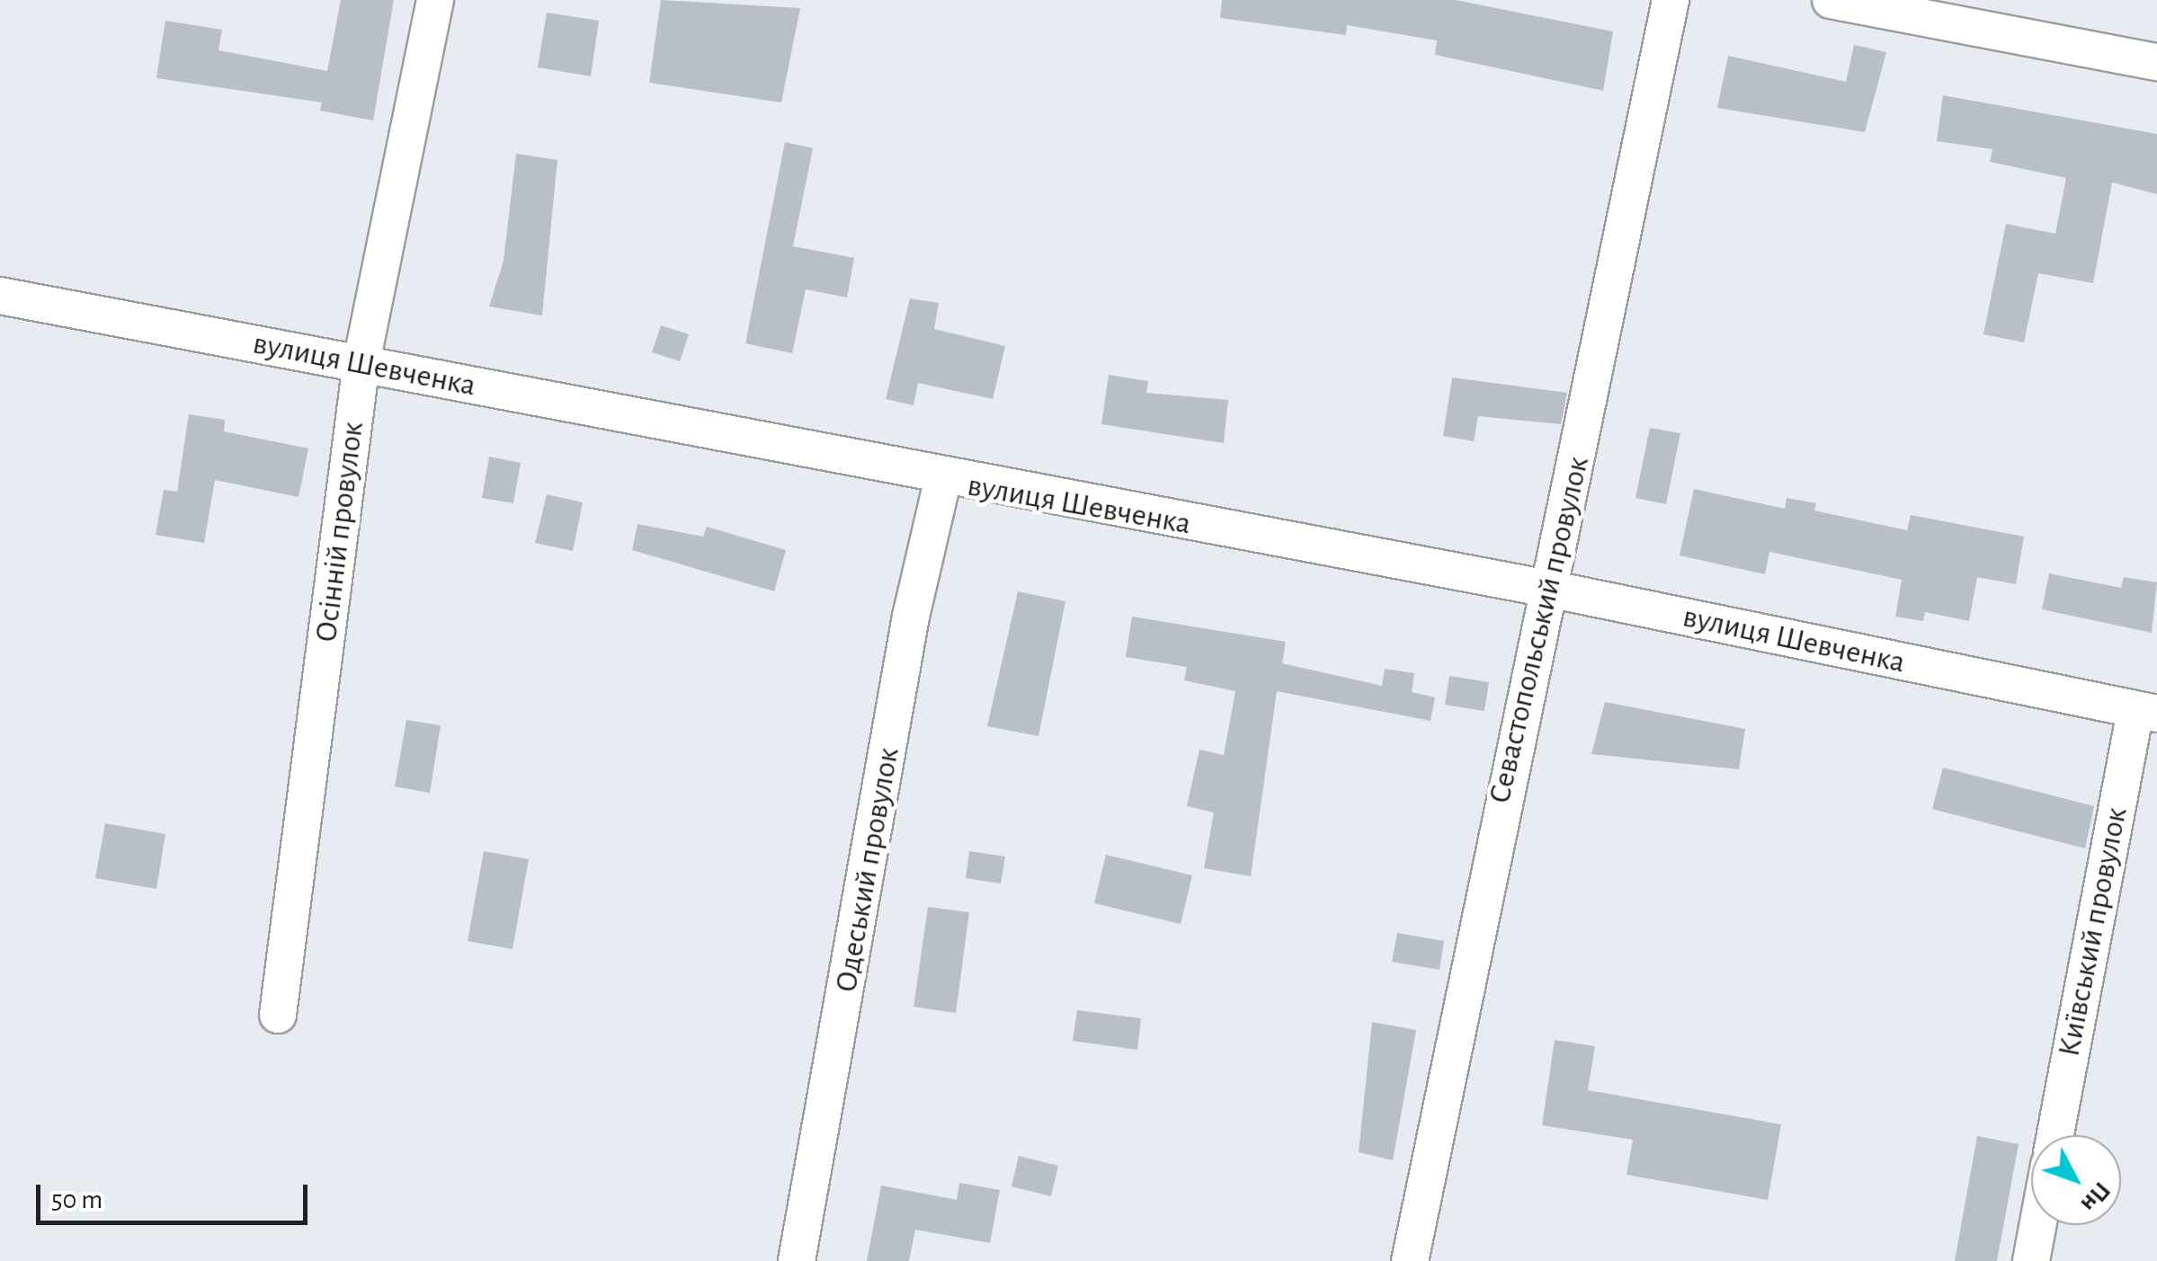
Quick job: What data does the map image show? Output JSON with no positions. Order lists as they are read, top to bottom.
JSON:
{
  "streets": {
    "street": [
      "вулиця Шевченка",
      "Осінній провулок",
      "Севастопольський провулок",
      "Одеський провулок",
      "Київський провулок"
    ]
  },
  "crossings": [
    ["вулиця Шевченка", "Осінній провулок"],
    ["вулиця Шевченка", "Севастопольський провулок"],
    ["вулиця Шевченка", "Одеський провулок"],
    ["вулиця Шевченка", "Київський провулок"]
  ],
  "scale_bar": "50 m",
  "north": "bottom right"
}
